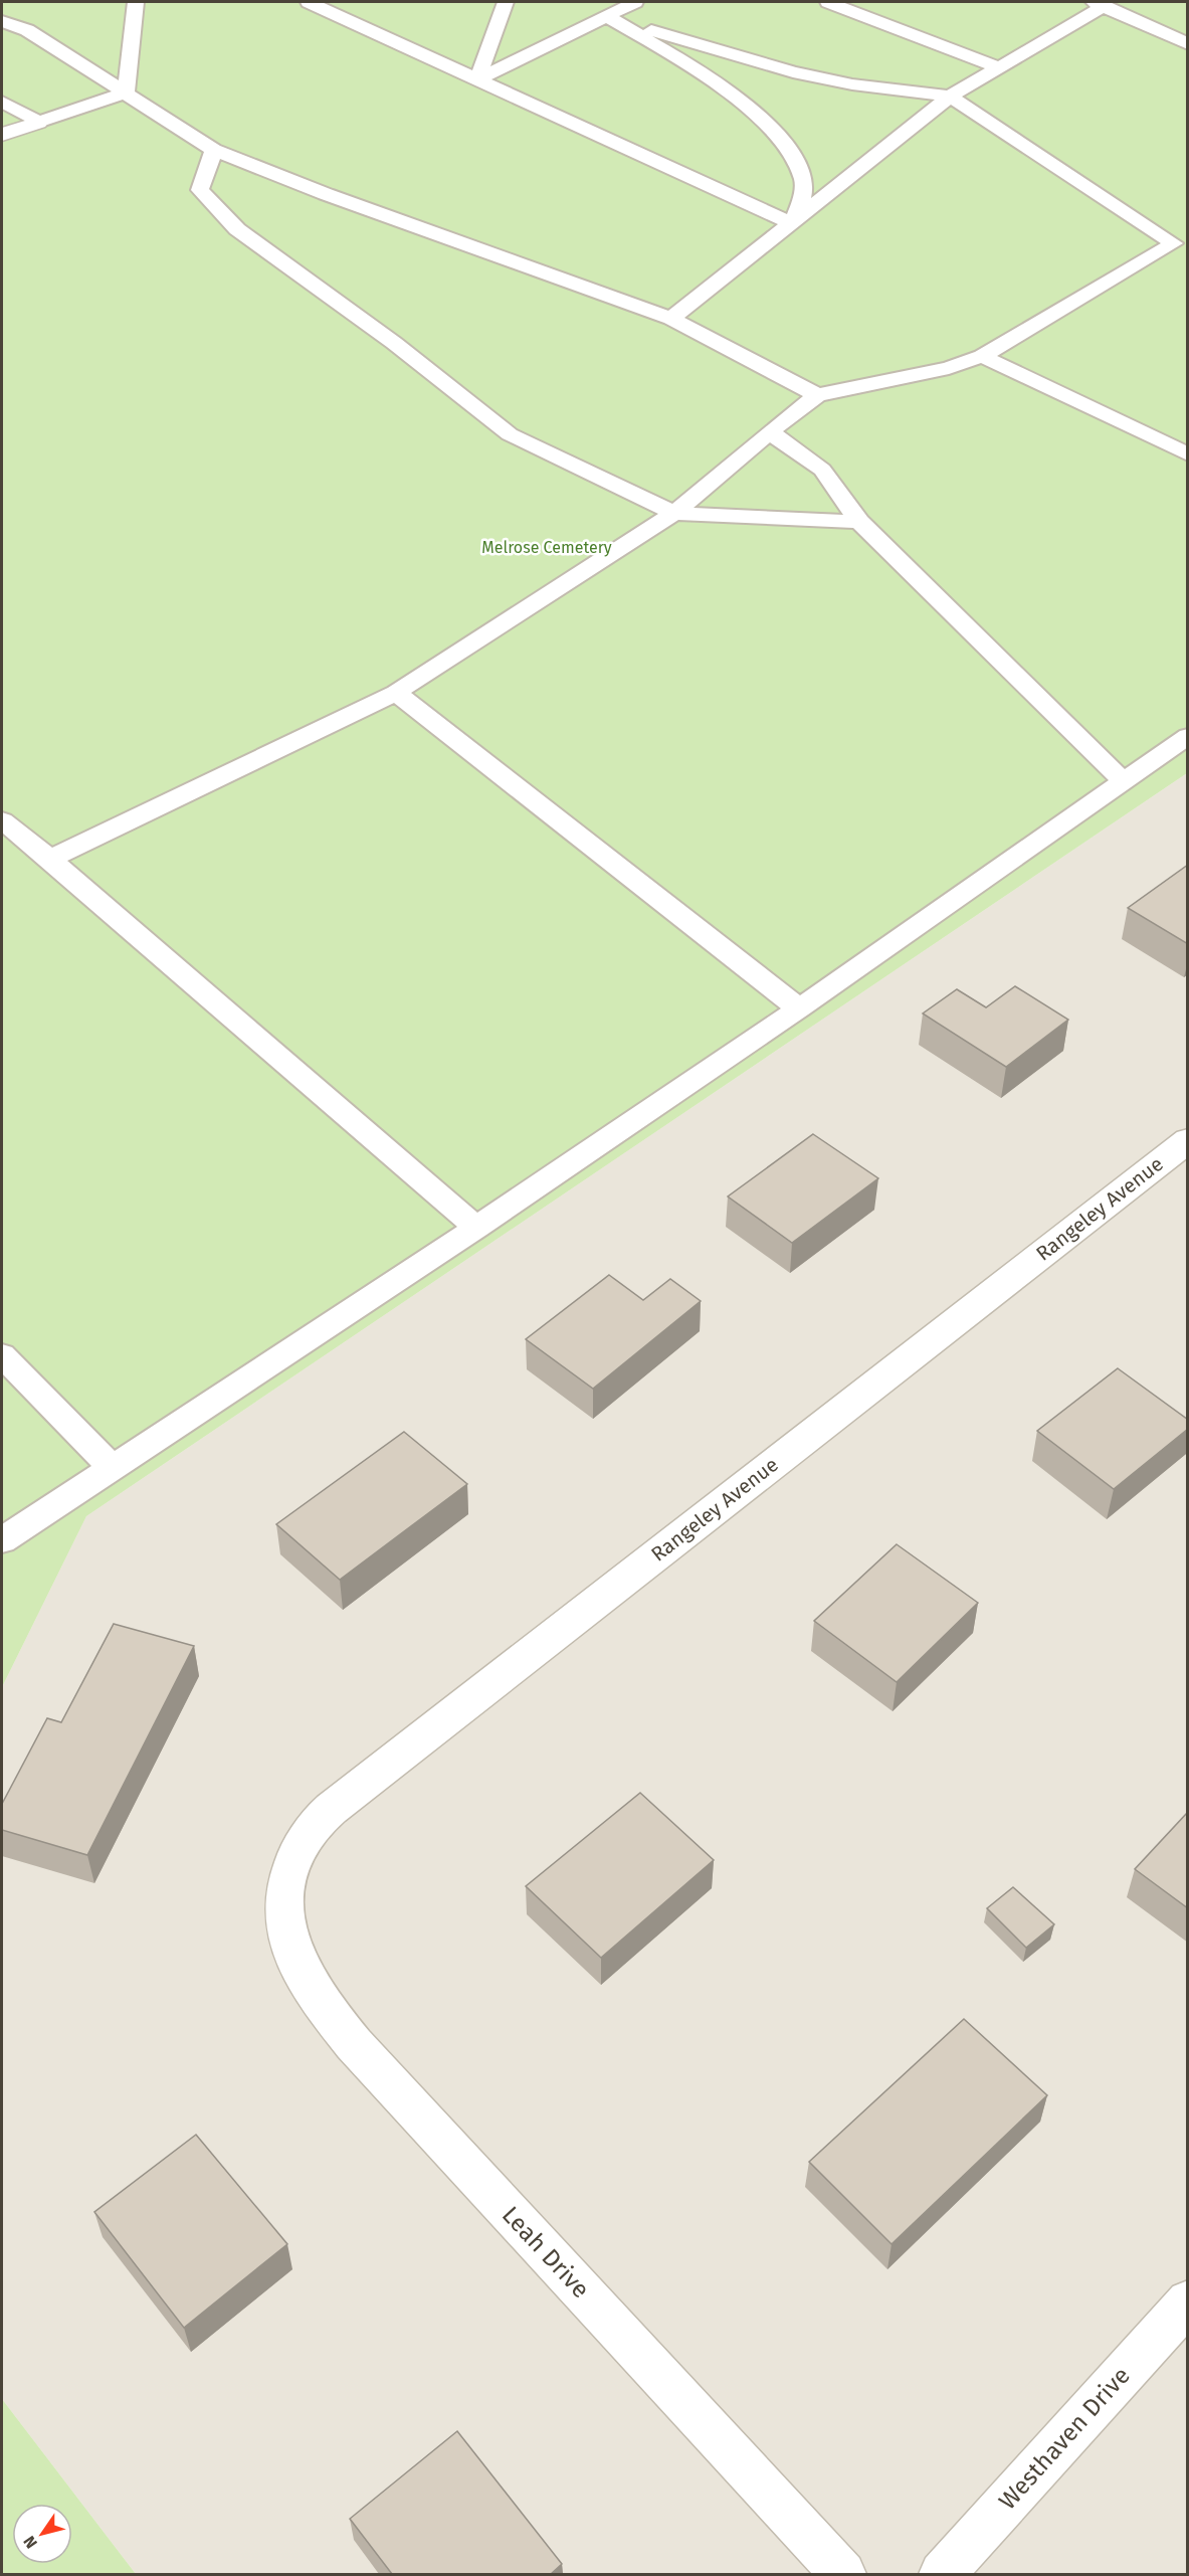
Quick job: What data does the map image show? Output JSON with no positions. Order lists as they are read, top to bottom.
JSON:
{
  "streets": {
    "street": ["Rangeley Avenue", "Leah Drive", "Westhaven Drive"]
  },
  "crossings": [
    ["Rangeley Avenue", "Leah Drive"]
  ],
  "parks": ["Melrose Cemetery"],
  "north": "bottom left"
}
